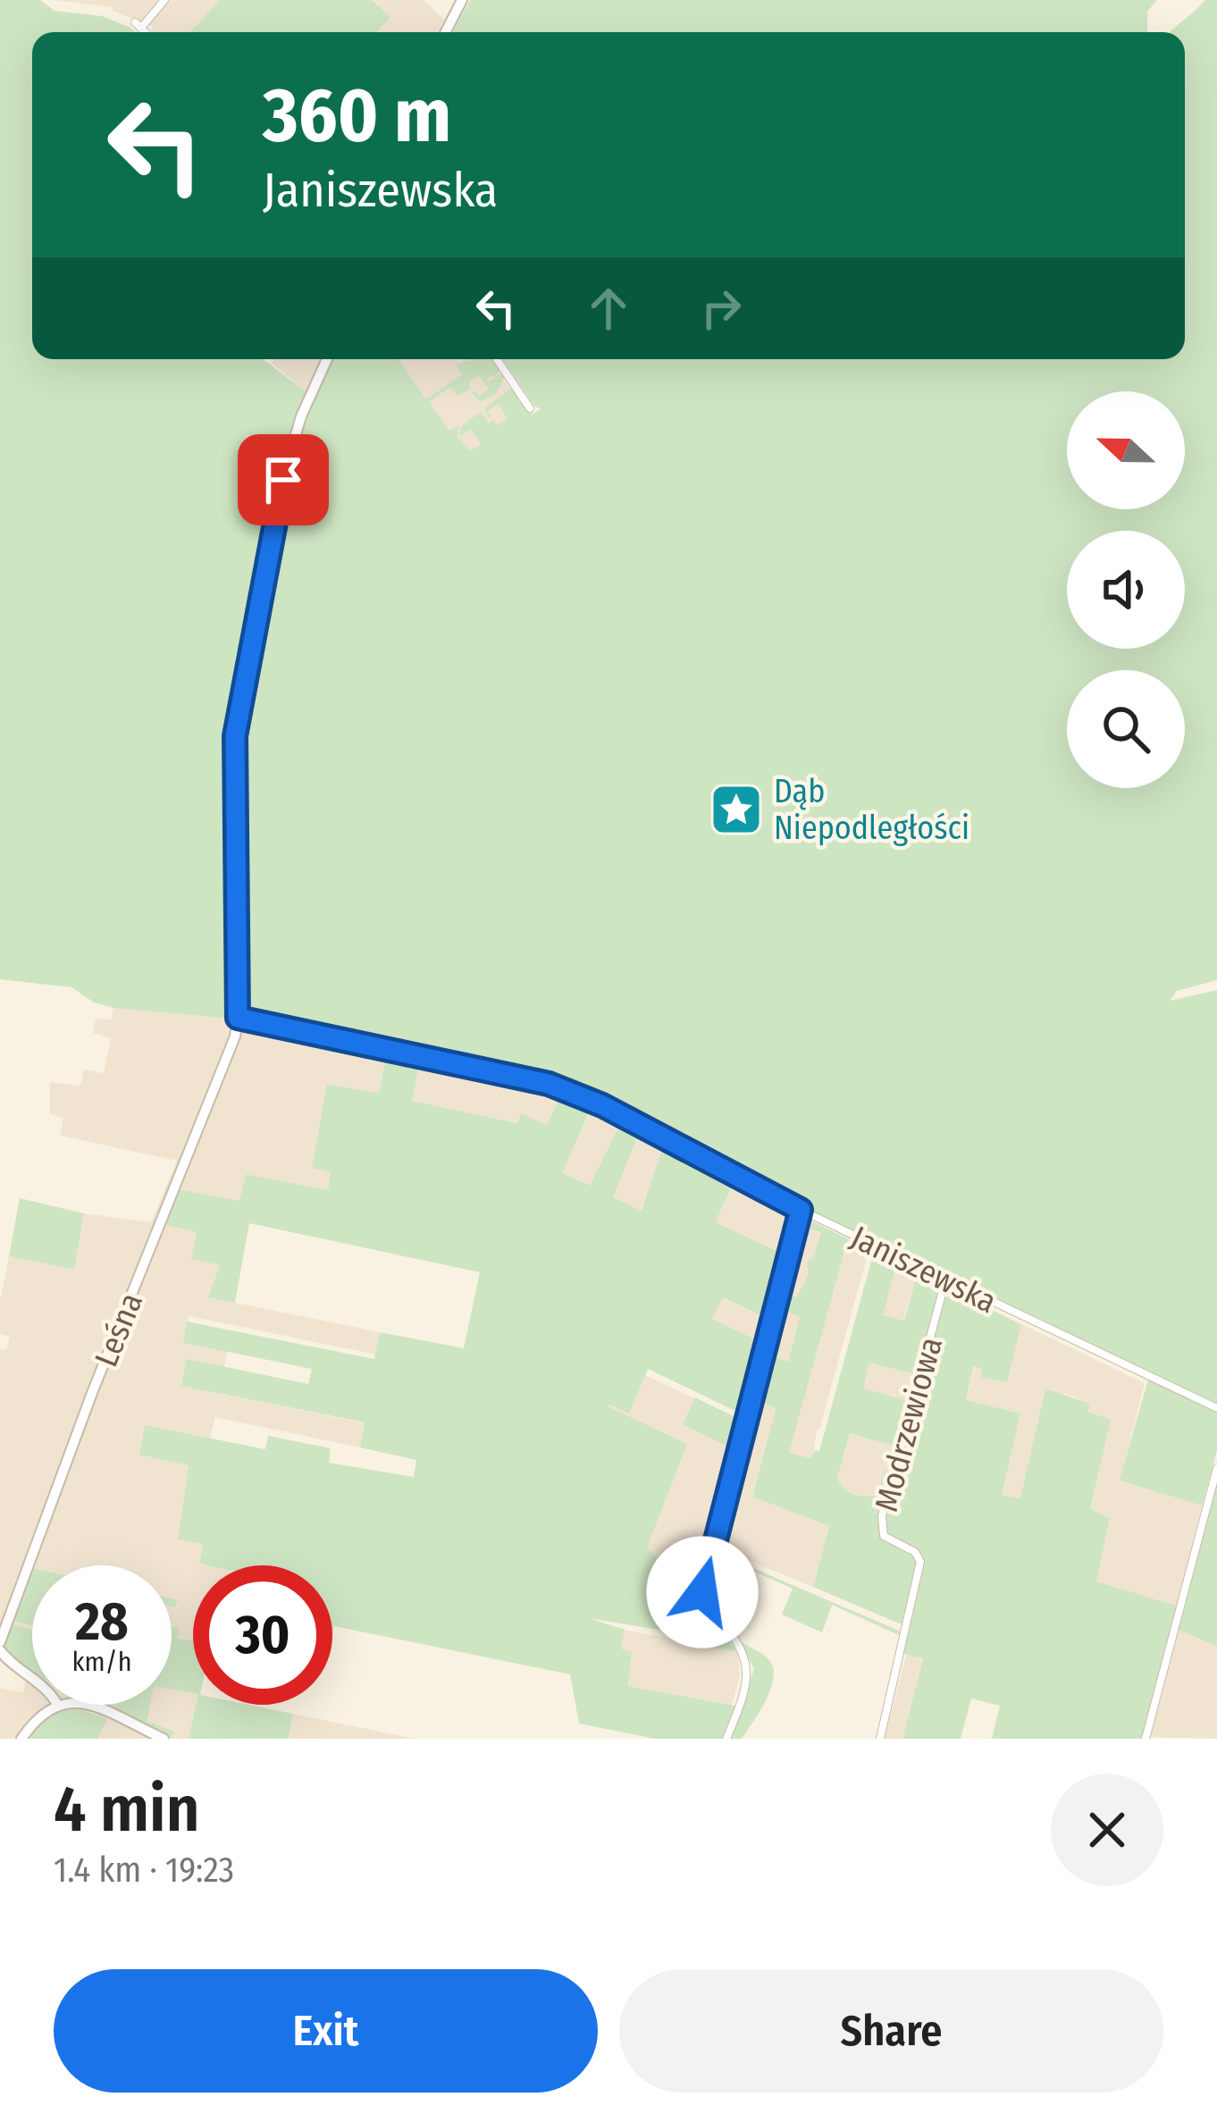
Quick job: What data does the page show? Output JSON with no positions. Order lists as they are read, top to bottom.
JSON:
{
  "streets": {
    "street": ["Janiszewska", "Leśna", "Modrzewiowa"]
  },
  "crossings": [
    ["Janiszewska", "Leśna"],
    ["Janiszewska", "Modrzewiowa"]
  ],
  "places": {
    "place": ["Dąb Niepodległości"]
  },
  "north": "left",
  "page": {
    "turn": ["360 m", "Janiszewska"],
    "speed": "28 km/h",
    "limit": "30",
    "heading": ["4 min", "1.4 km · 19:23"],
    "buttons": ["Exit", "Share"]
  }
}
